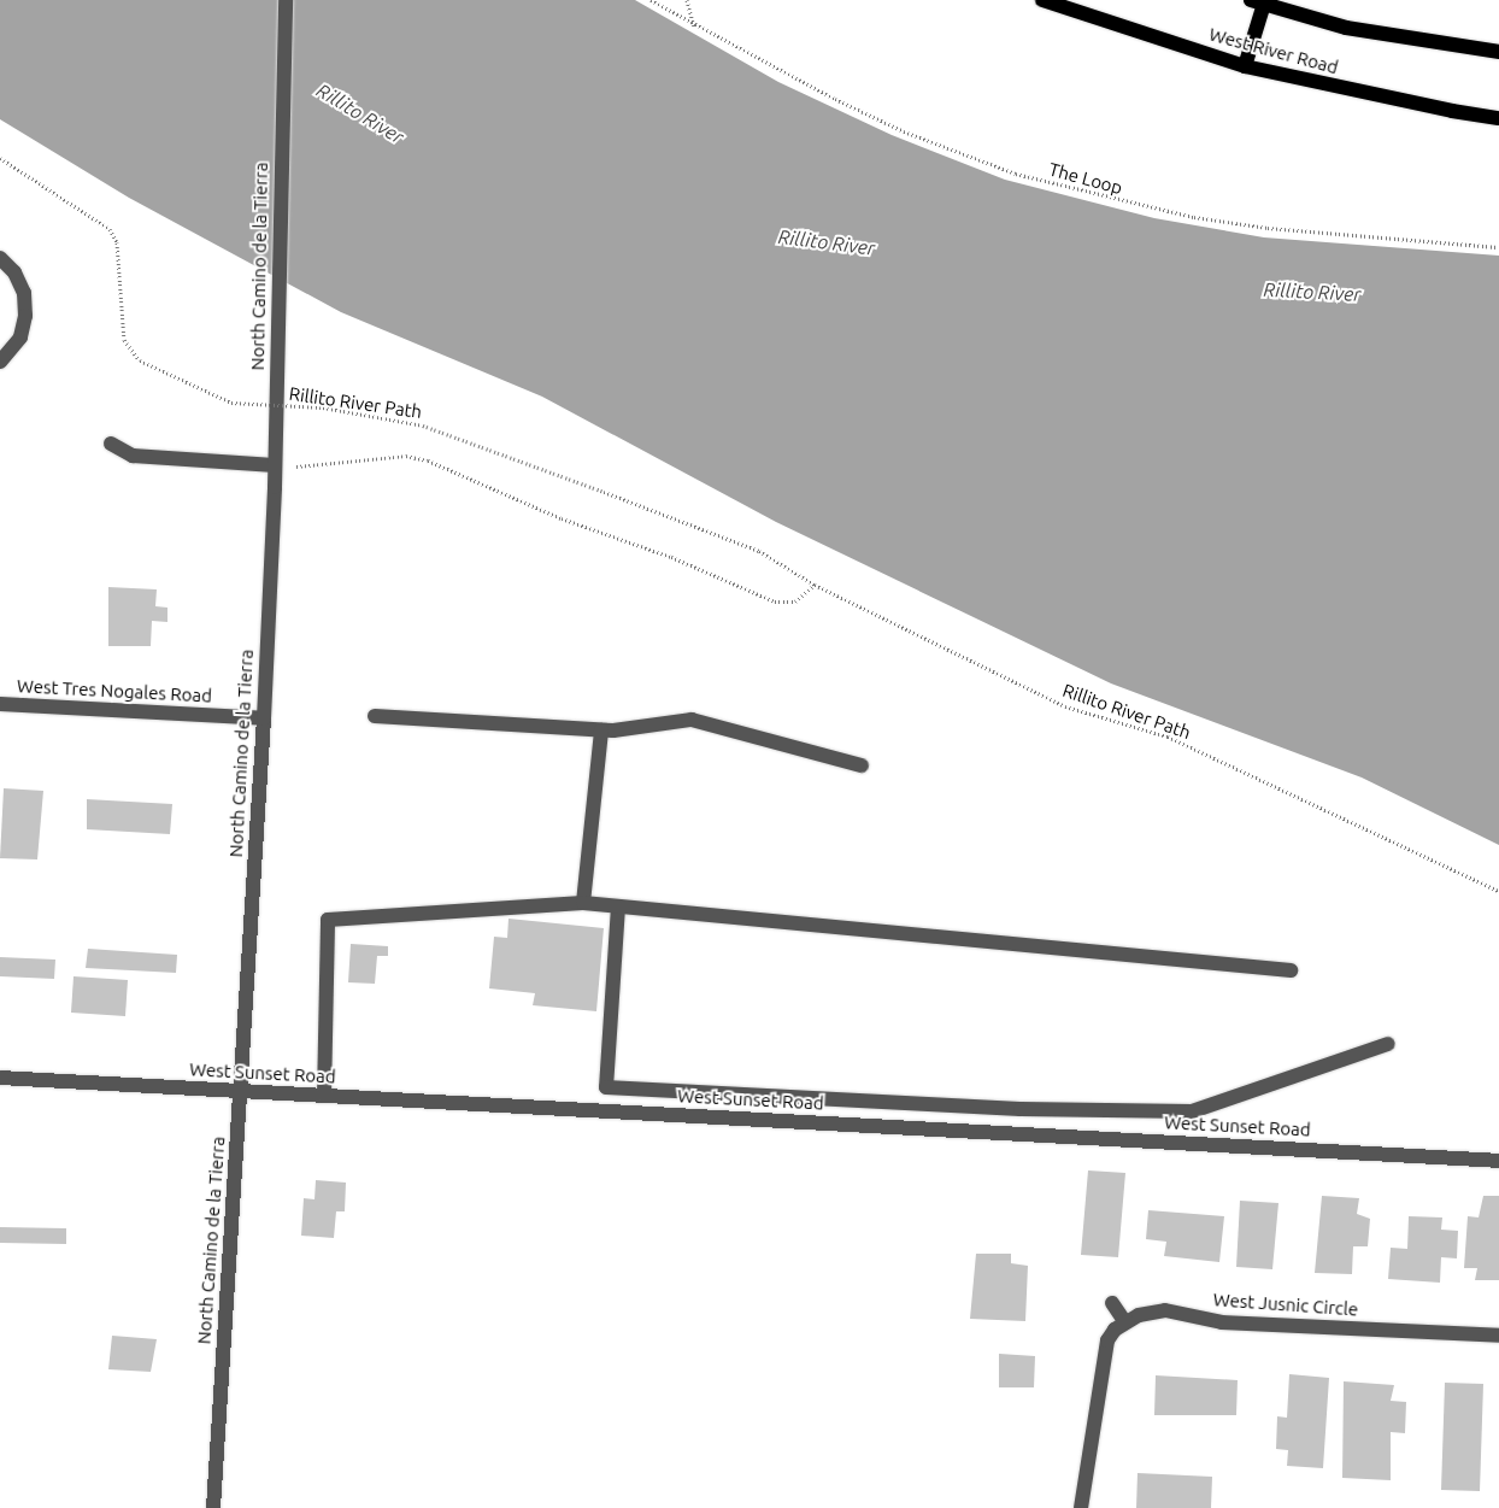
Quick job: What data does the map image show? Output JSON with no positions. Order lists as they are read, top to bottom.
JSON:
{
  "streets": {
    "main road": ["West River Road"],
    "street": [
      "North Camino de la Tierra",
      "West Tres Nogales Road",
      "West Sunset Road",
      "West Jusnic Circle"
    ],
    "path": ["The Loop", "Rillito River Path"]
  },
  "crossings": [
    ["North Camino de la Tierra", "West Tres Nogales Road"],
    ["North Camino de la Tierra", "West Sunset Road"]
  ],
  "water": ["Rillito River"]
}
